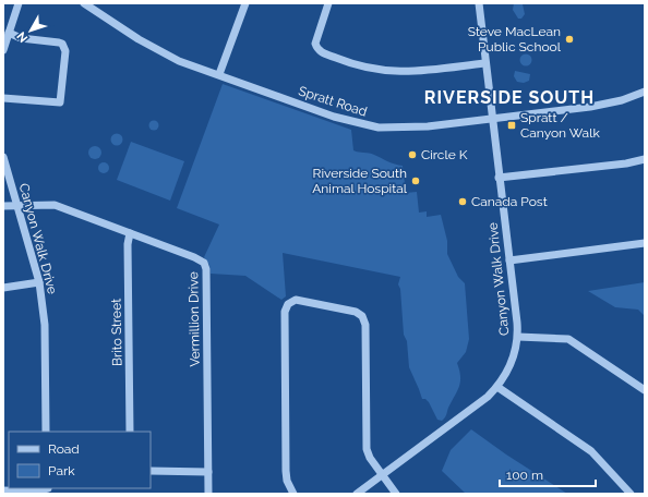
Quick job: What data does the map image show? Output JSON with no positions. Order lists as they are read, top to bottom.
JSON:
{
  "streets": {
    "street": [
      "Spratt Road",
      "Canyon Walk Drive",
      "Vermillion Drive",
      "Brito Street"
    ]
  },
  "crossings": [
    ["Spratt Road", "Canyon Walk Drive"],
    ["Canyon Walk Drive", "Vermillion Drive"],
    ["Vermillion Drive", "Brito Street"]
  ],
  "districts": ["RIVERSIDE SOUTH"],
  "places": {
    "other": [
      "Steve MacLean Public School",
      "Circle K",
      "Riverside South Animal Hospital",
      "Canada Post"
    ],
    "transit": ["Spratt / Canyon Walk"]
  },
  "legend": ["Road", "Park"],
  "scale_bar": "100 m",
  "north": "bottom left"
}
